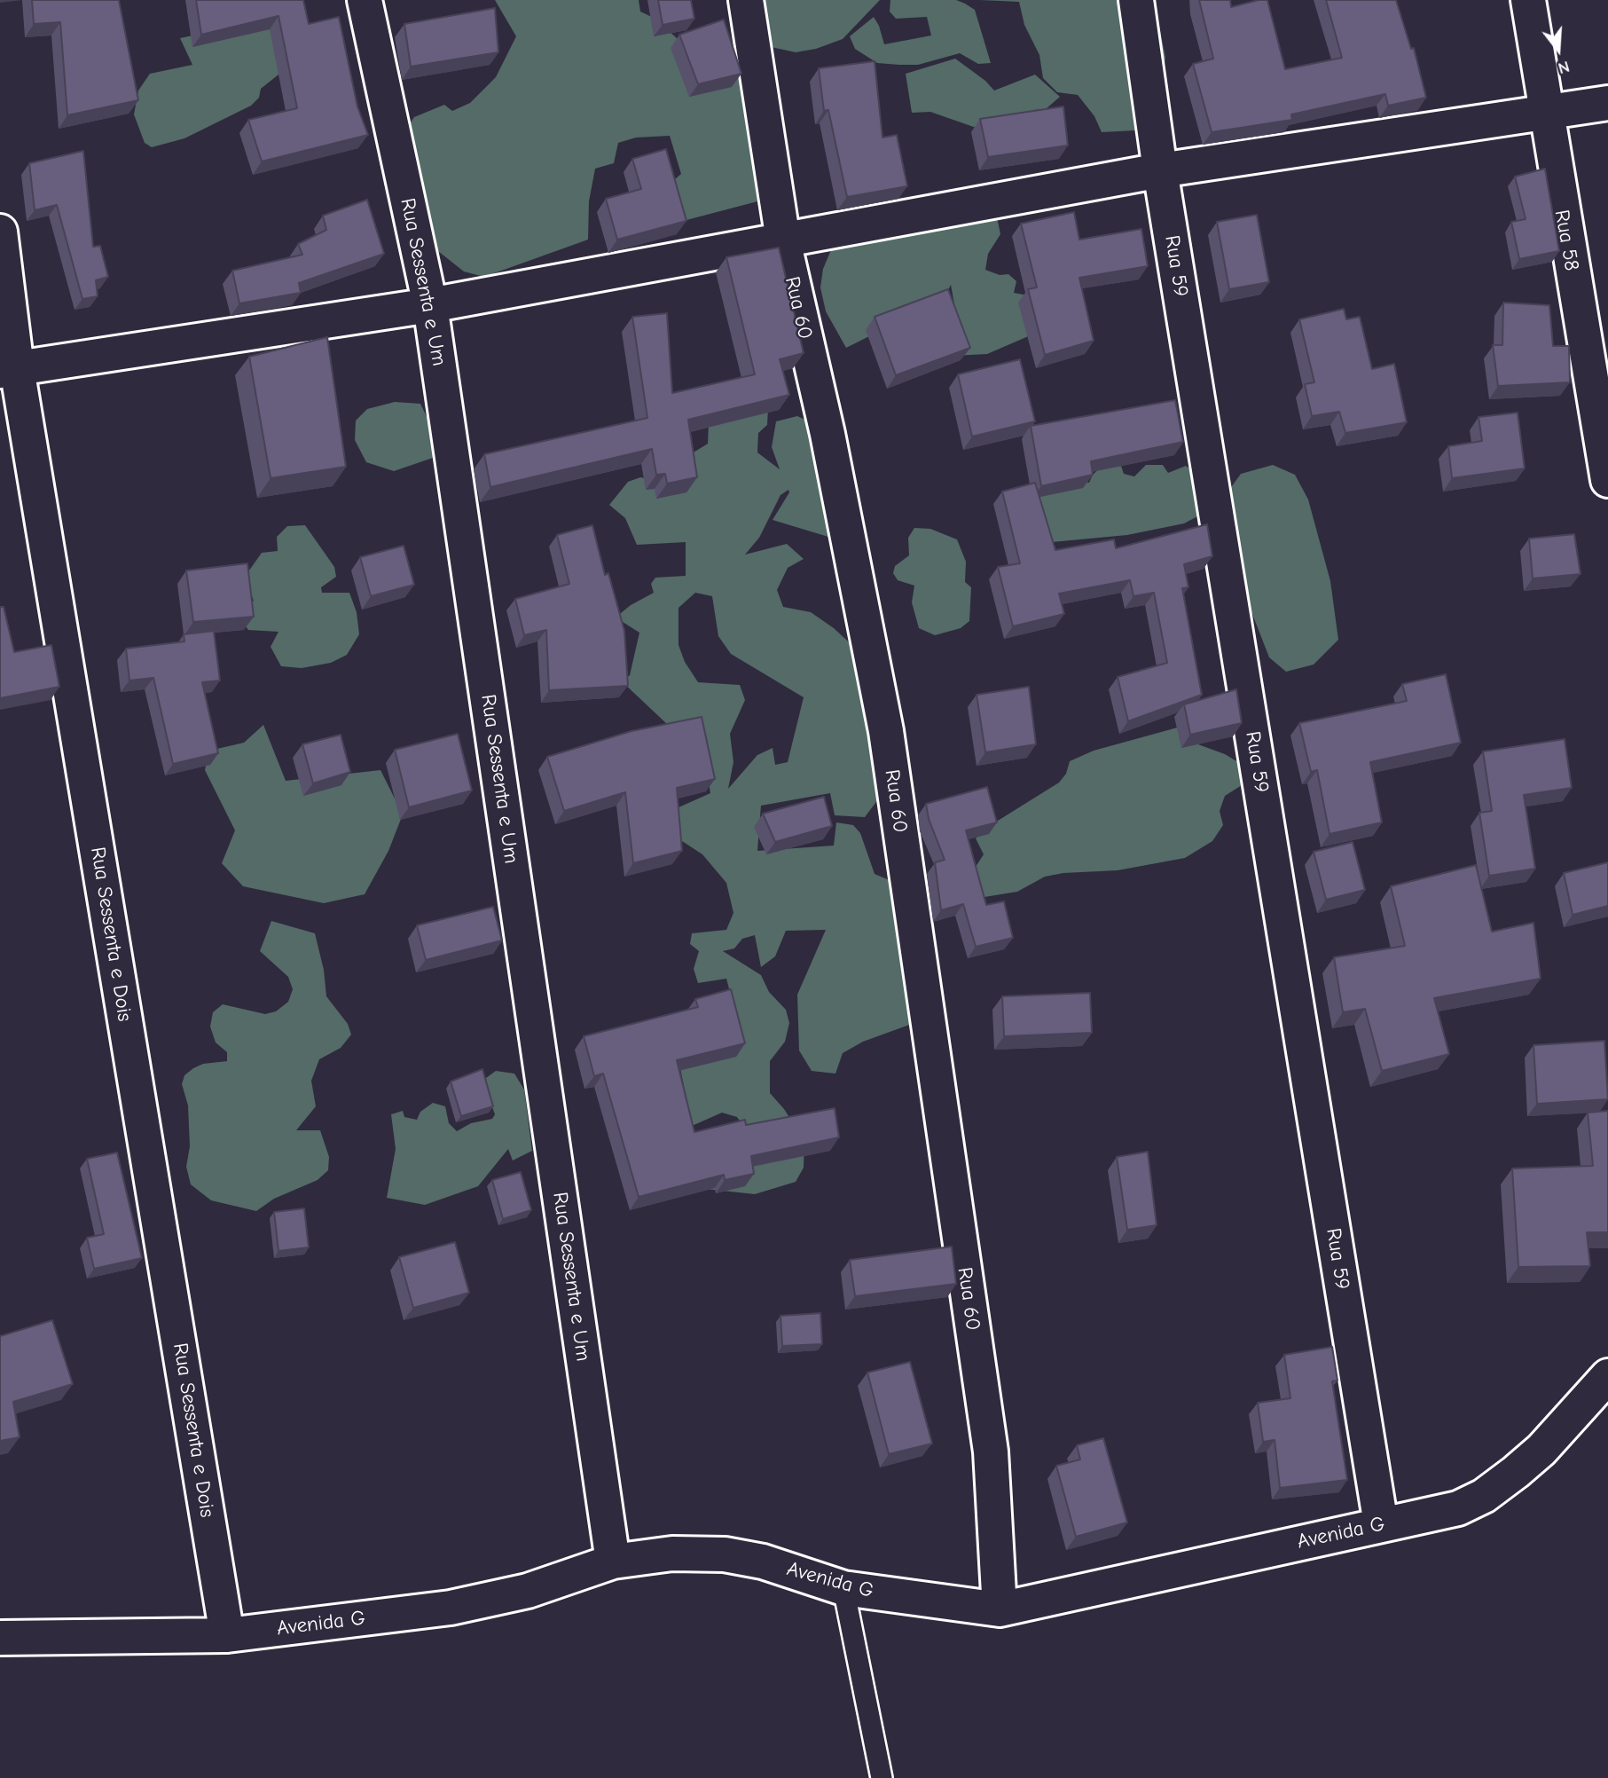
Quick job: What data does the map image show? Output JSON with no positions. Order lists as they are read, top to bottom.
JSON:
{
  "streets": {
    "street": [
      "Rua 58",
      "Rua 59",
      "Rua Sessenta e Um",
      "Rua 60",
      "Rua Sessenta e Dois",
      "Avenida G"
    ]
  },
  "crossings": [
    ["Rua 59", "Avenida G"],
    ["Rua Sessenta e Um", "Avenida G"],
    ["Rua 60", "Avenida G"],
    ["Rua Sessenta e Dois", "Avenida G"]
  ],
  "north": "bottom"
}
